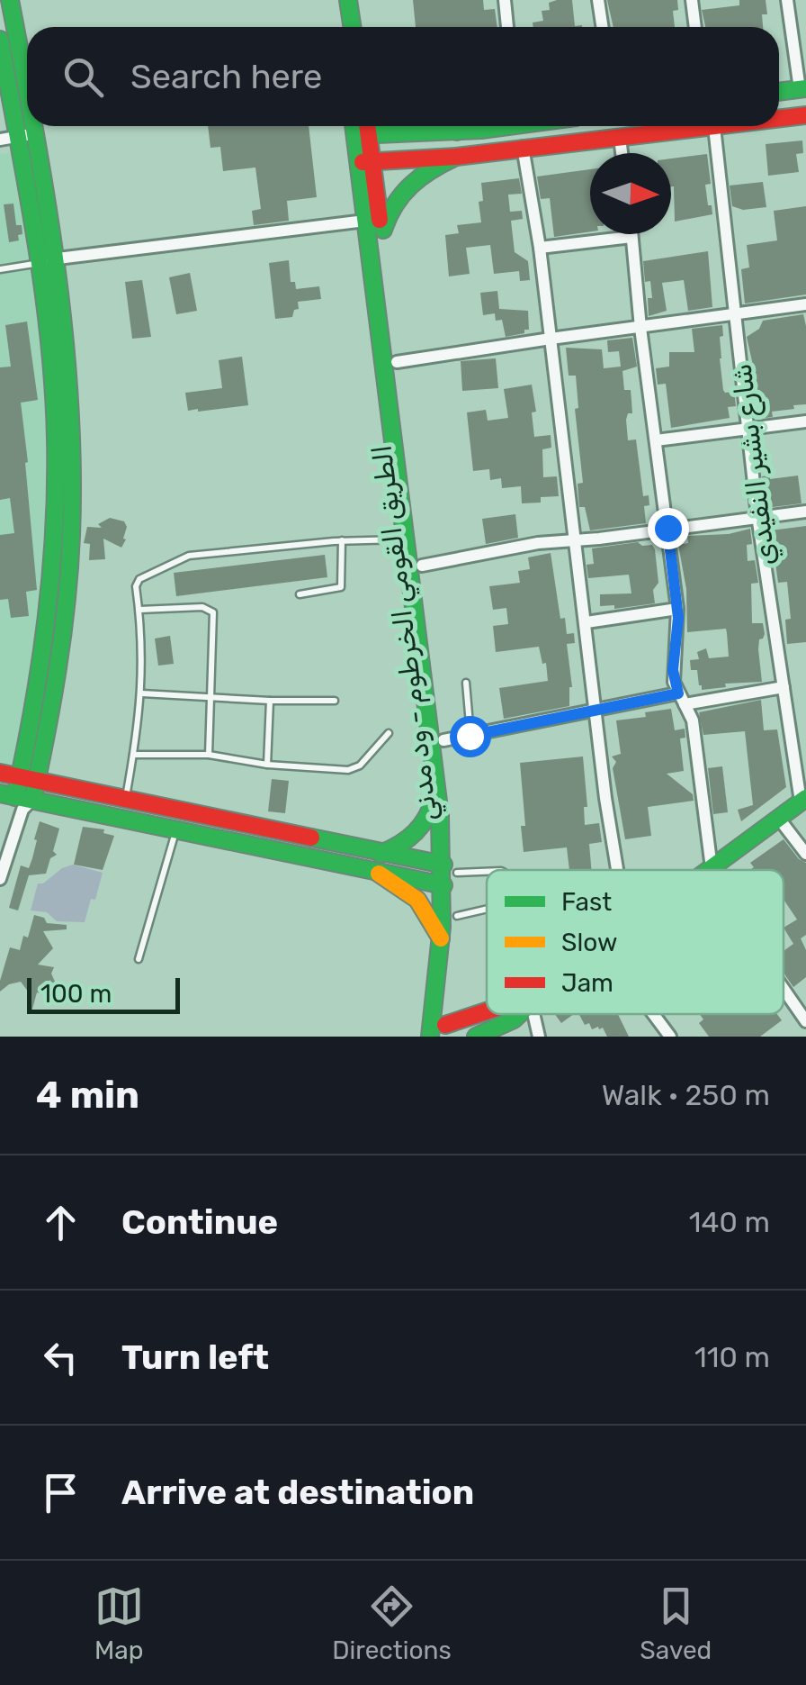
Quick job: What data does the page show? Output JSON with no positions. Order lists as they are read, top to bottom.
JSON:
{
  "streets": {
    "main road": ["الطريق القومي الخرطوم - ود مدني"],
    "street": ["شارع بشير النفيدي"]
  },
  "legend": ["Fast", "Slow", "Jam"],
  "scale_bar": "100 m",
  "north": "right",
  "page": {
    "search": "Search here",
    "scale": "100 m",
    "heading": ["4 min", "Walk · 250 m"],
    "list": [
      ["Continue", "140 m"],
      ["Turn left", "110 m"],
      "Arrive at destination"
    ],
    "nav": ["Map", "Directions", "Saved"]
  }
}
